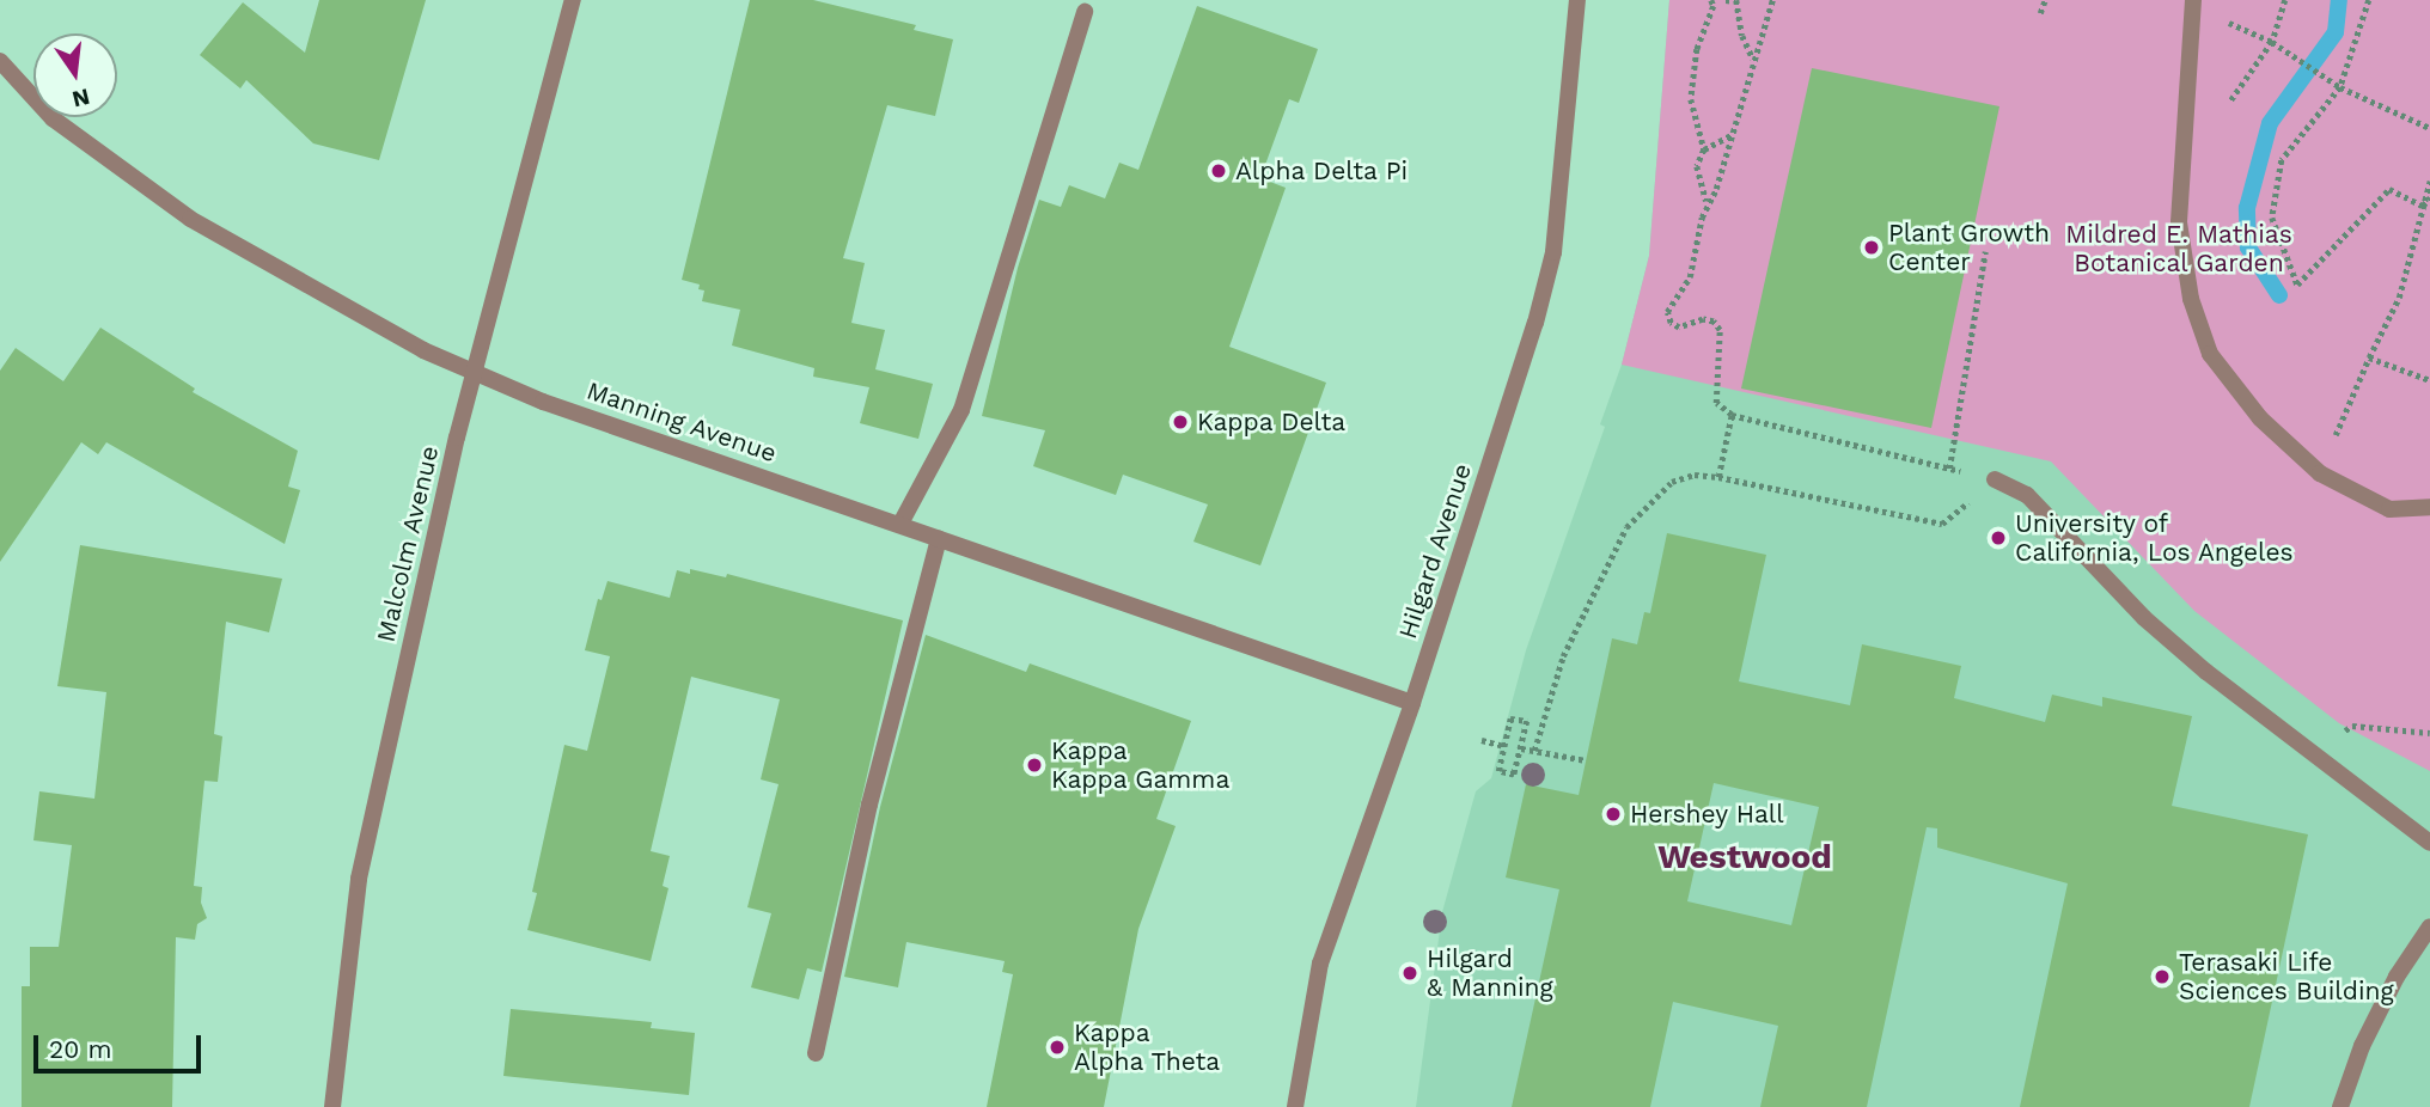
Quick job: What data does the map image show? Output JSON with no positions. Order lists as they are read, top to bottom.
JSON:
{
  "streets": {
    "street": ["Manning Avenue", "Malcolm Avenue", "Hilgard Avenue"]
  },
  "crossings": [
    ["Manning Avenue", "Malcolm Avenue"],
    ["Manning Avenue", "Hilgard Avenue"]
  ],
  "districts": ["Westwood"],
  "parks": ["Mildred E. Mathias Botanical Garden"],
  "places": [
    "Alpha Delta Pi",
    "Plant Growth Center",
    "Kappa Delta",
    "University of California, Los Angeles",
    "Kappa Kappa Gamma",
    "Hershey Hall",
    "Hilgard & Manning",
    "Terasaki Life Sciences Building",
    "Kappa Alpha Theta"
  ],
  "scale_bar": "20 m",
  "north": "bottom"
}
